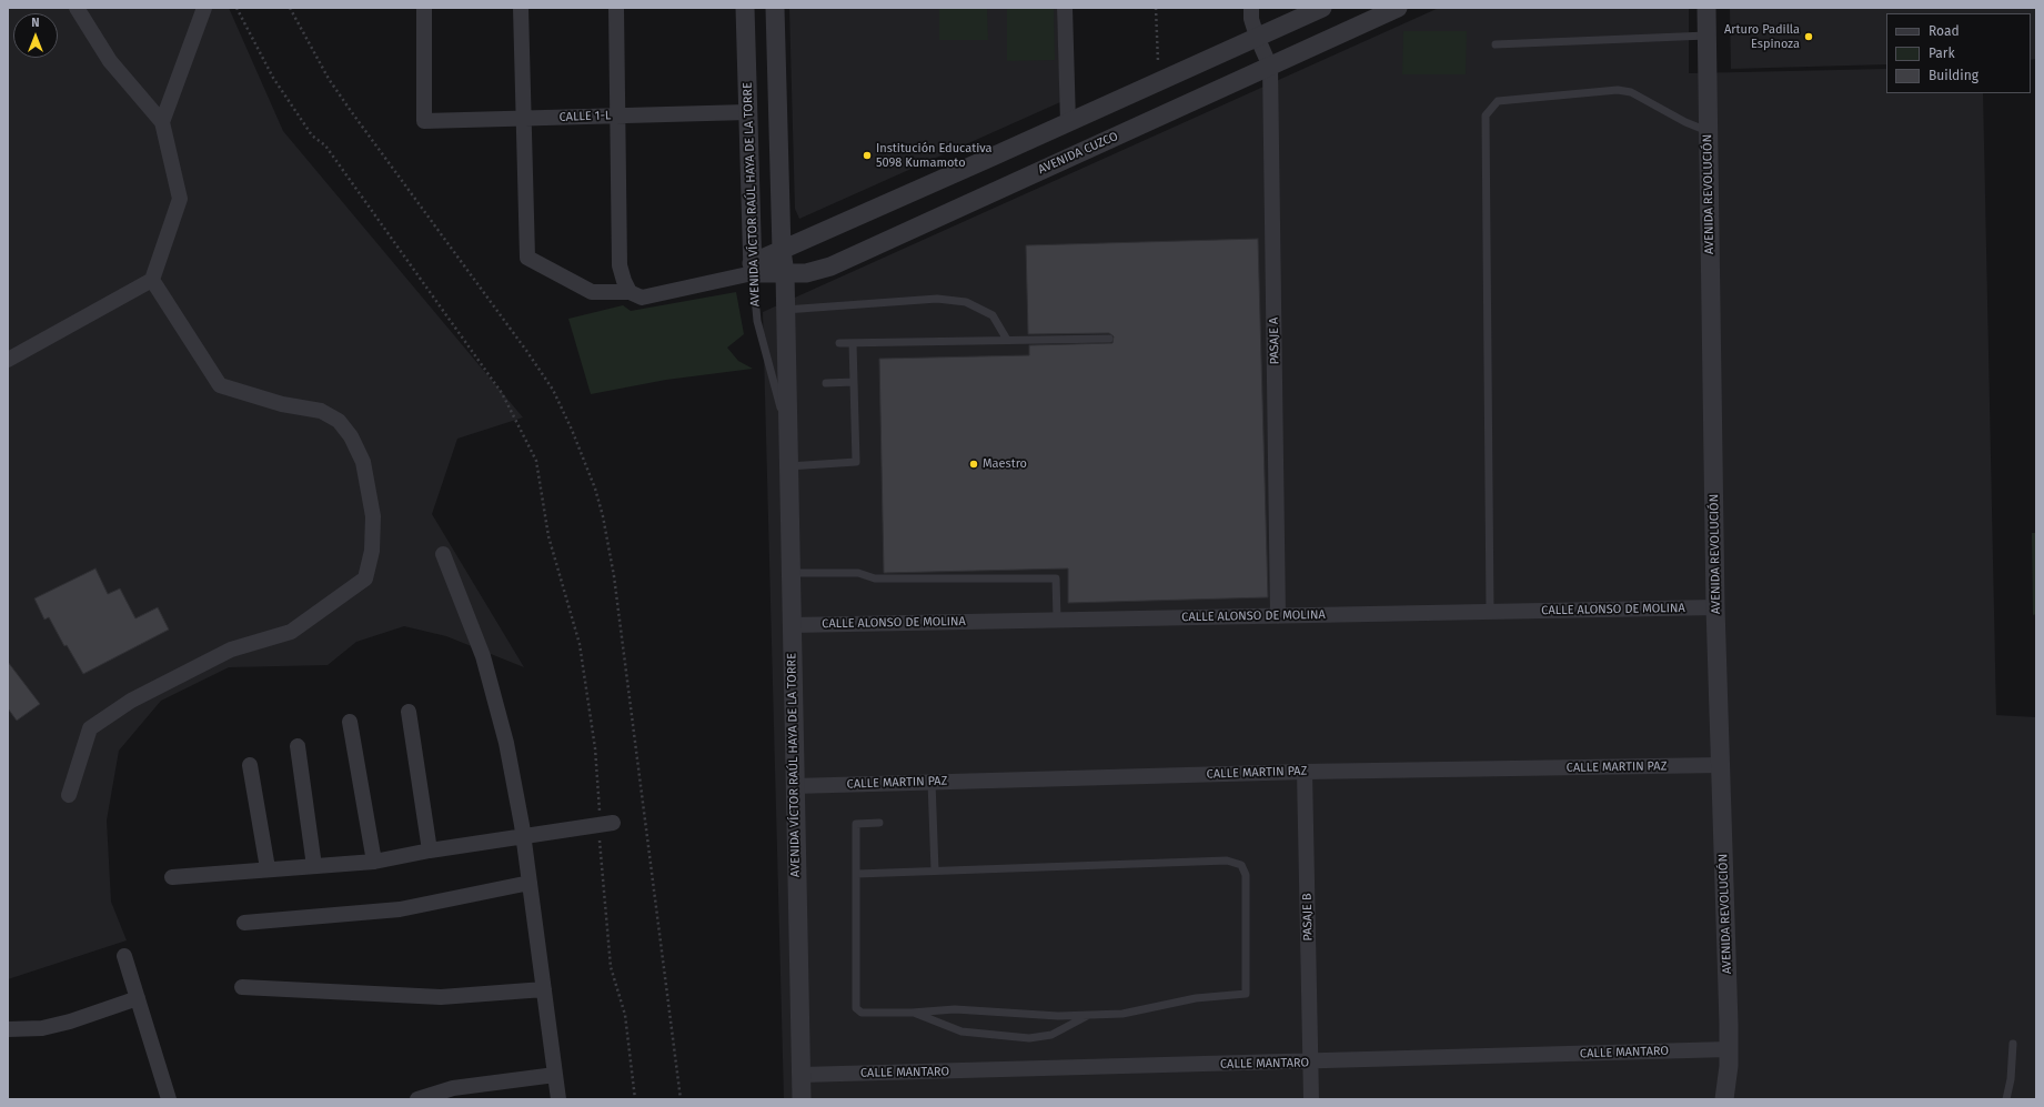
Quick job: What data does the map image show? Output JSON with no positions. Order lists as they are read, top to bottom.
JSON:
{
  "streets": {
    "street": [
      "CALLE 1-L",
      "AVENIDA CUZCO",
      "AVENIDA VÍCTOR RAÚL HAYA DE LA TORRE",
      "AVENIDA REVOLUCIÓN",
      "PASAJE A",
      "CALLE ALONSO DE MOLINA",
      "CALLE MARTIN PAZ",
      "PASAJE B",
      "CALLE MANTARO"
    ]
  },
  "crossings": [
    ["CALLE 1-L", "AVENIDA VÍCTOR RAÚL HAYA DE LA TORRE"],
    ["AVENIDA CUZCO", "AVENIDA VÍCTOR RAÚL HAYA DE LA TORRE"],
    ["AVENIDA CUZCO", "PASAJE A"],
    ["AVENIDA VÍCTOR RAÚL HAYA DE LA TORRE", "CALLE ALONSO DE MOLINA"],
    ["AVENIDA VÍCTOR RAÚL HAYA DE LA TORRE", "CALLE MARTIN PAZ"],
    ["AVENIDA VÍCTOR RAÚL HAYA DE LA TORRE", "CALLE MANTARO"],
    ["AVENIDA REVOLUCIÓN", "CALLE ALONSO DE MOLINA"],
    ["AVENIDA REVOLUCIÓN", "CALLE MARTIN PAZ"],
    ["AVENIDA REVOLUCIÓN", "CALLE MANTARO"],
    ["PASAJE A", "CALLE ALONSO DE MOLINA"],
    ["CALLE MARTIN PAZ", "PASAJE B"],
    ["PASAJE B", "CALLE MANTARO"]
  ],
  "places": ["Arturo Padilla Espinoza", "Institución Educativa 5098 Kumamoto", "Maestro"],
  "legend": ["Road", "Park", "Building"],
  "north": "top"
}
